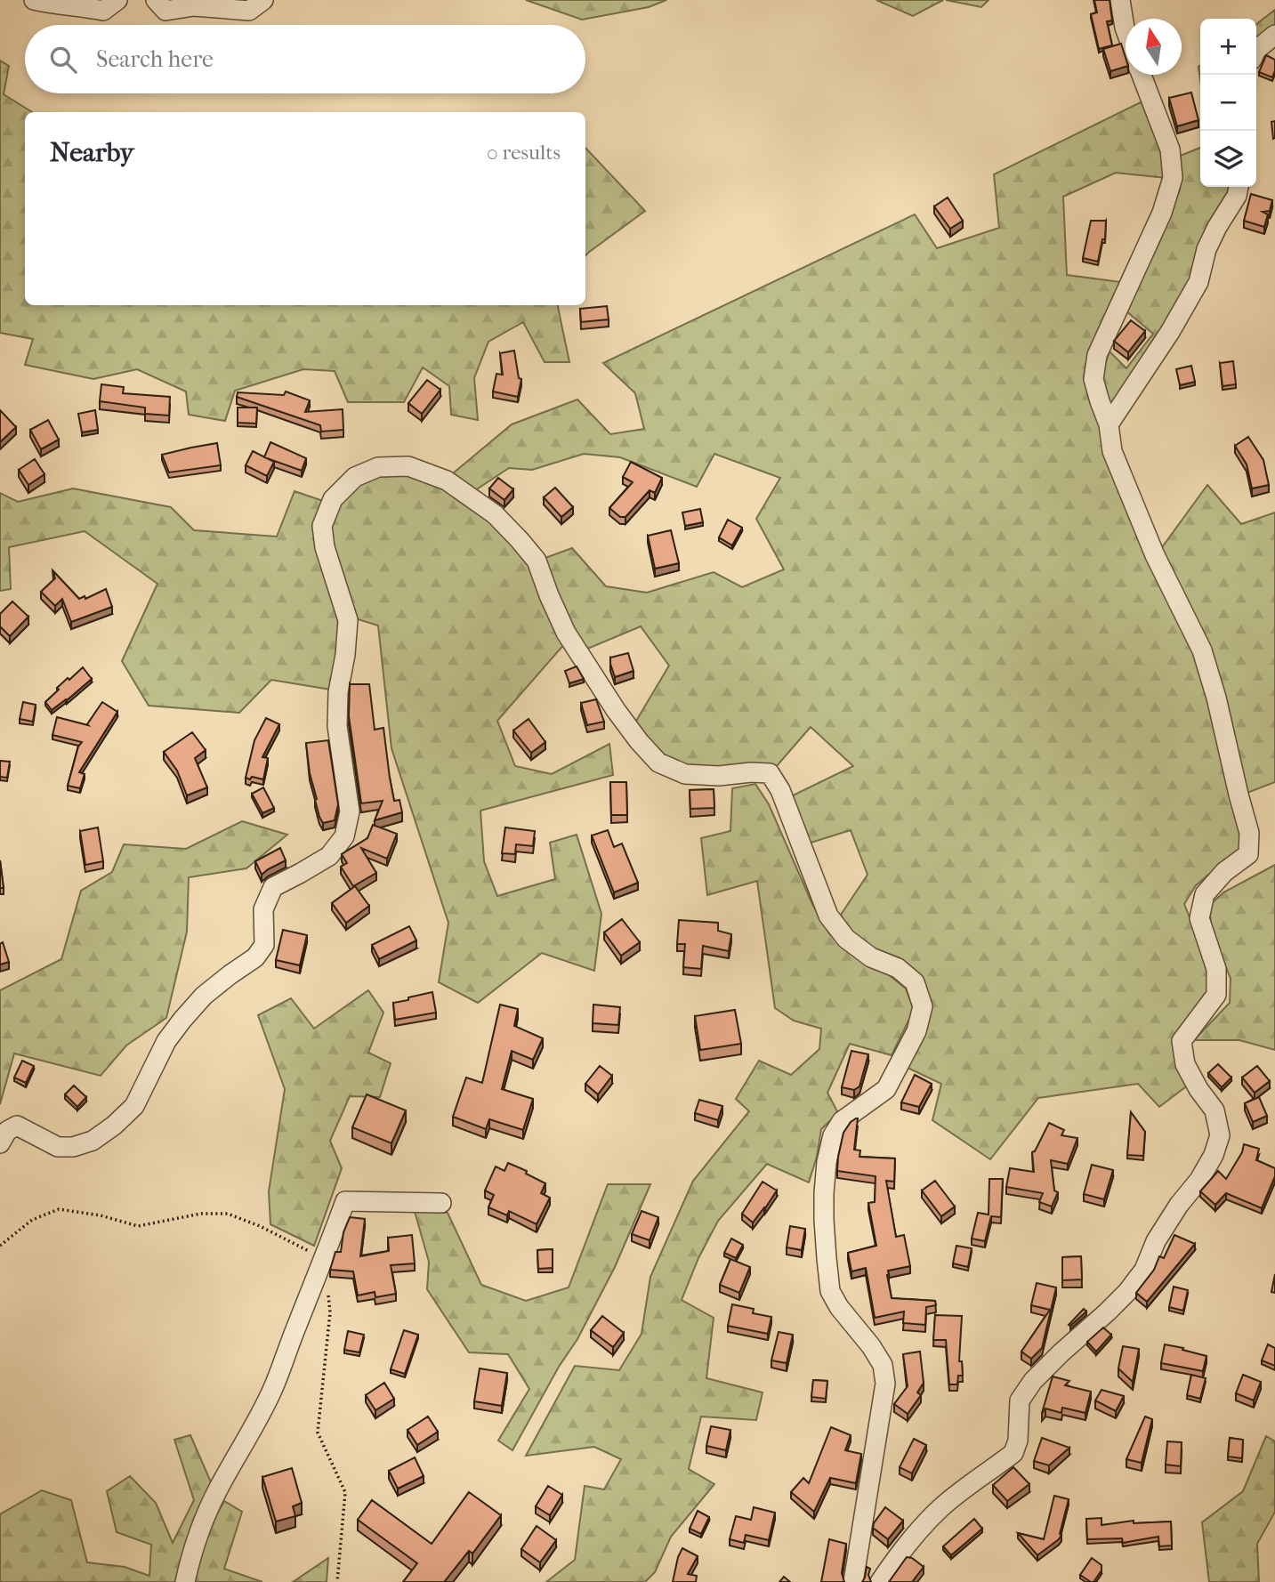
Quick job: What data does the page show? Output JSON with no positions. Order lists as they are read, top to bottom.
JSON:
{
  "north": "top",
  "page": {
    "map_buttons": ["+", "−"],
    "search": "Search here",
    "heading": ["Nearby", "0 results"]
  }
}
